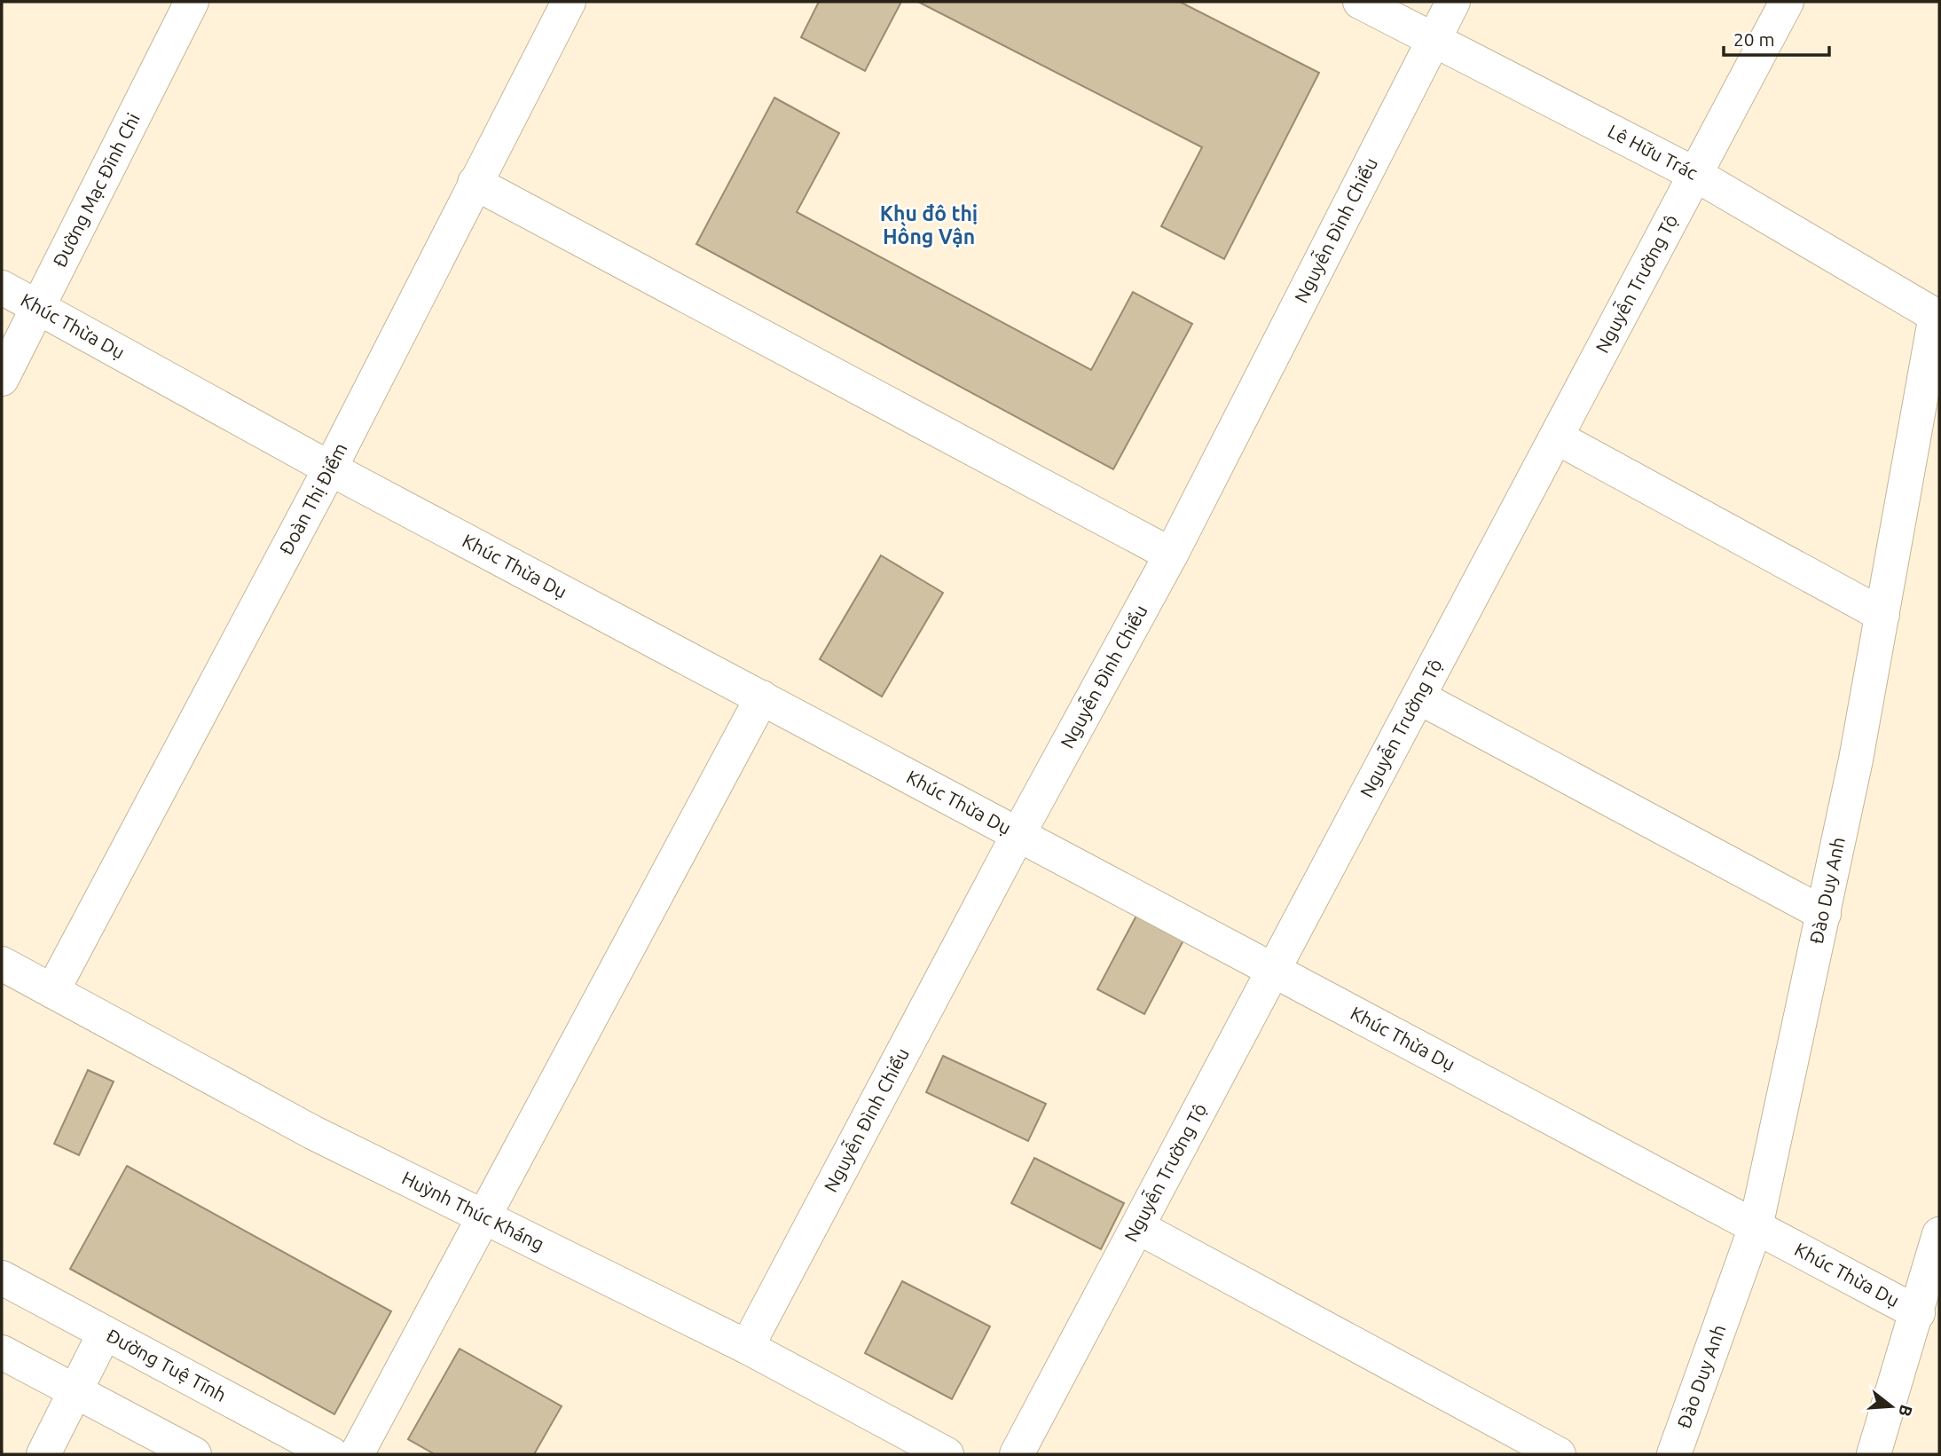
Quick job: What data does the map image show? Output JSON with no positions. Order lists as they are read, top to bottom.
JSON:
{
  "streets": {
    "street": [
      "Lê Hữu Trác",
      "Đường Mạc Đĩnh Chi",
      "Nguyễn Đình Chiểu",
      "Nguyễn Trường Tộ",
      "Khúc Thừa Dụ",
      "Đoàn Thị Điểm",
      "Đào Duy Anh",
      "Huỳnh Thúc Kháng",
      "Đường Tuệ Tĩnh"
    ]
  },
  "crossings": [
    ["Lê Hữu Trác", "Nguyễn Đình Chiểu"],
    ["Lê Hữu Trác", "Nguyễn Trường Tộ"],
    ["Lê Hữu Trác", "Đào Duy Anh"],
    ["Đường Mạc Đĩnh Chi", "Khúc Thừa Dụ"],
    ["Nguyễn Đình Chiểu", "Khúc Thừa Dụ"],
    ["Nguyễn Đình Chiểu", "Huỳnh Thúc Kháng"],
    ["Nguyễn Trường Tộ", "Khúc Thừa Dụ"],
    ["Khúc Thừa Dụ", "Đoàn Thị Điểm"],
    ["Khúc Thừa Dụ", "Đào Duy Anh"],
    ["Đoàn Thị Điểm", "Huỳnh Thúc Kháng"]
  ],
  "districts": ["Khu đô thị Hồng Vận"],
  "scale_bar": "20 m",
  "north": "right"
}
